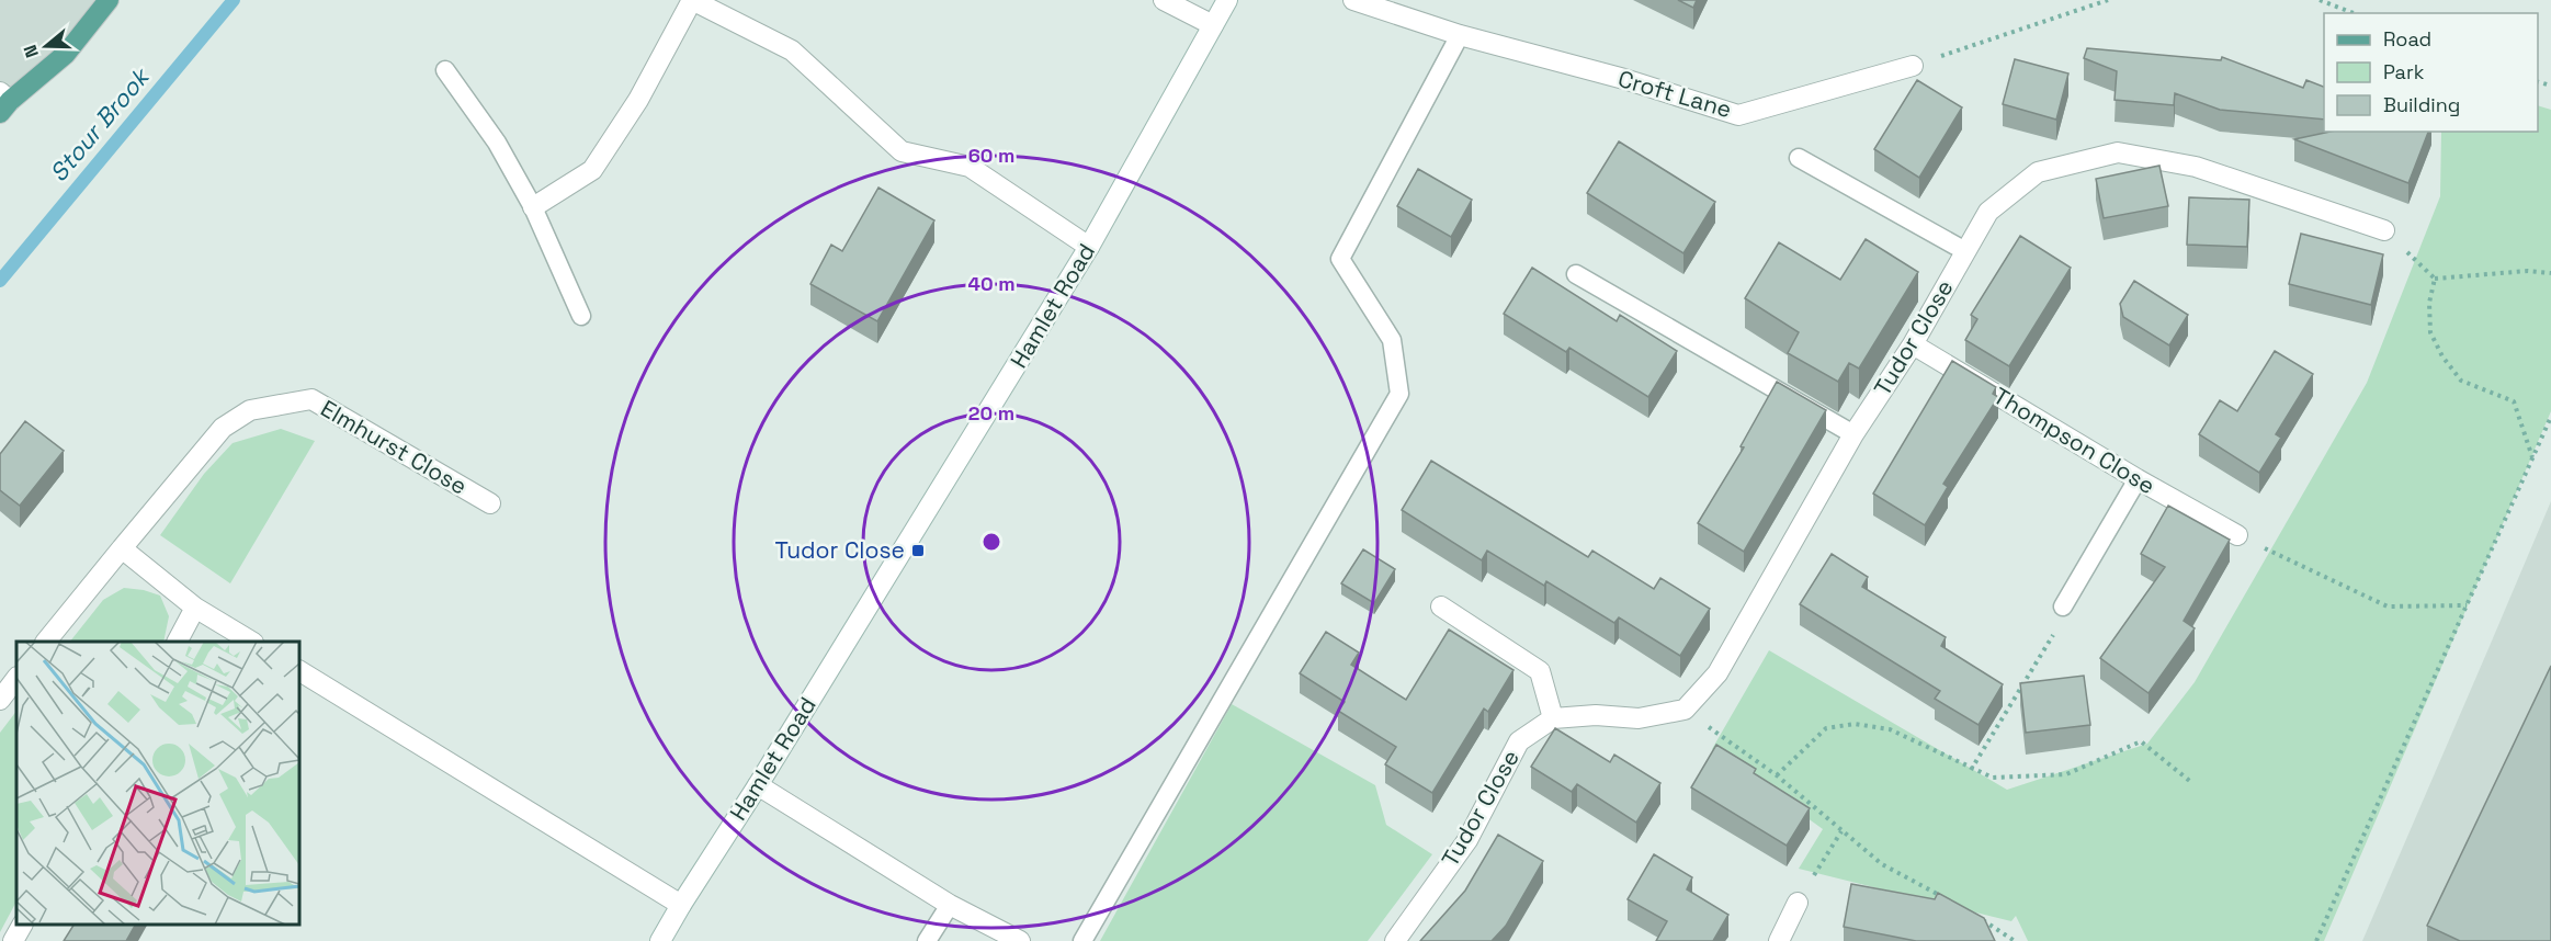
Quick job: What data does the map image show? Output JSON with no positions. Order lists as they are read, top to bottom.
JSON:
{
  "streets": {
    "street": [
      "Croft Lane",
      "Hamlet Road",
      "Tudor Close",
      "Thompson Close",
      "Elmhurst Close"
    ]
  },
  "crossings": [
    ["Tudor Close", "Thompson Close"]
  ],
  "water": ["Stour Brook"],
  "places": {
    "transit": ["Tudor Close"]
  },
  "legend": ["Road", "Park", "Building"],
  "north": "left",
  "rings": ["60 m", "40 m", "20 m"]
}
